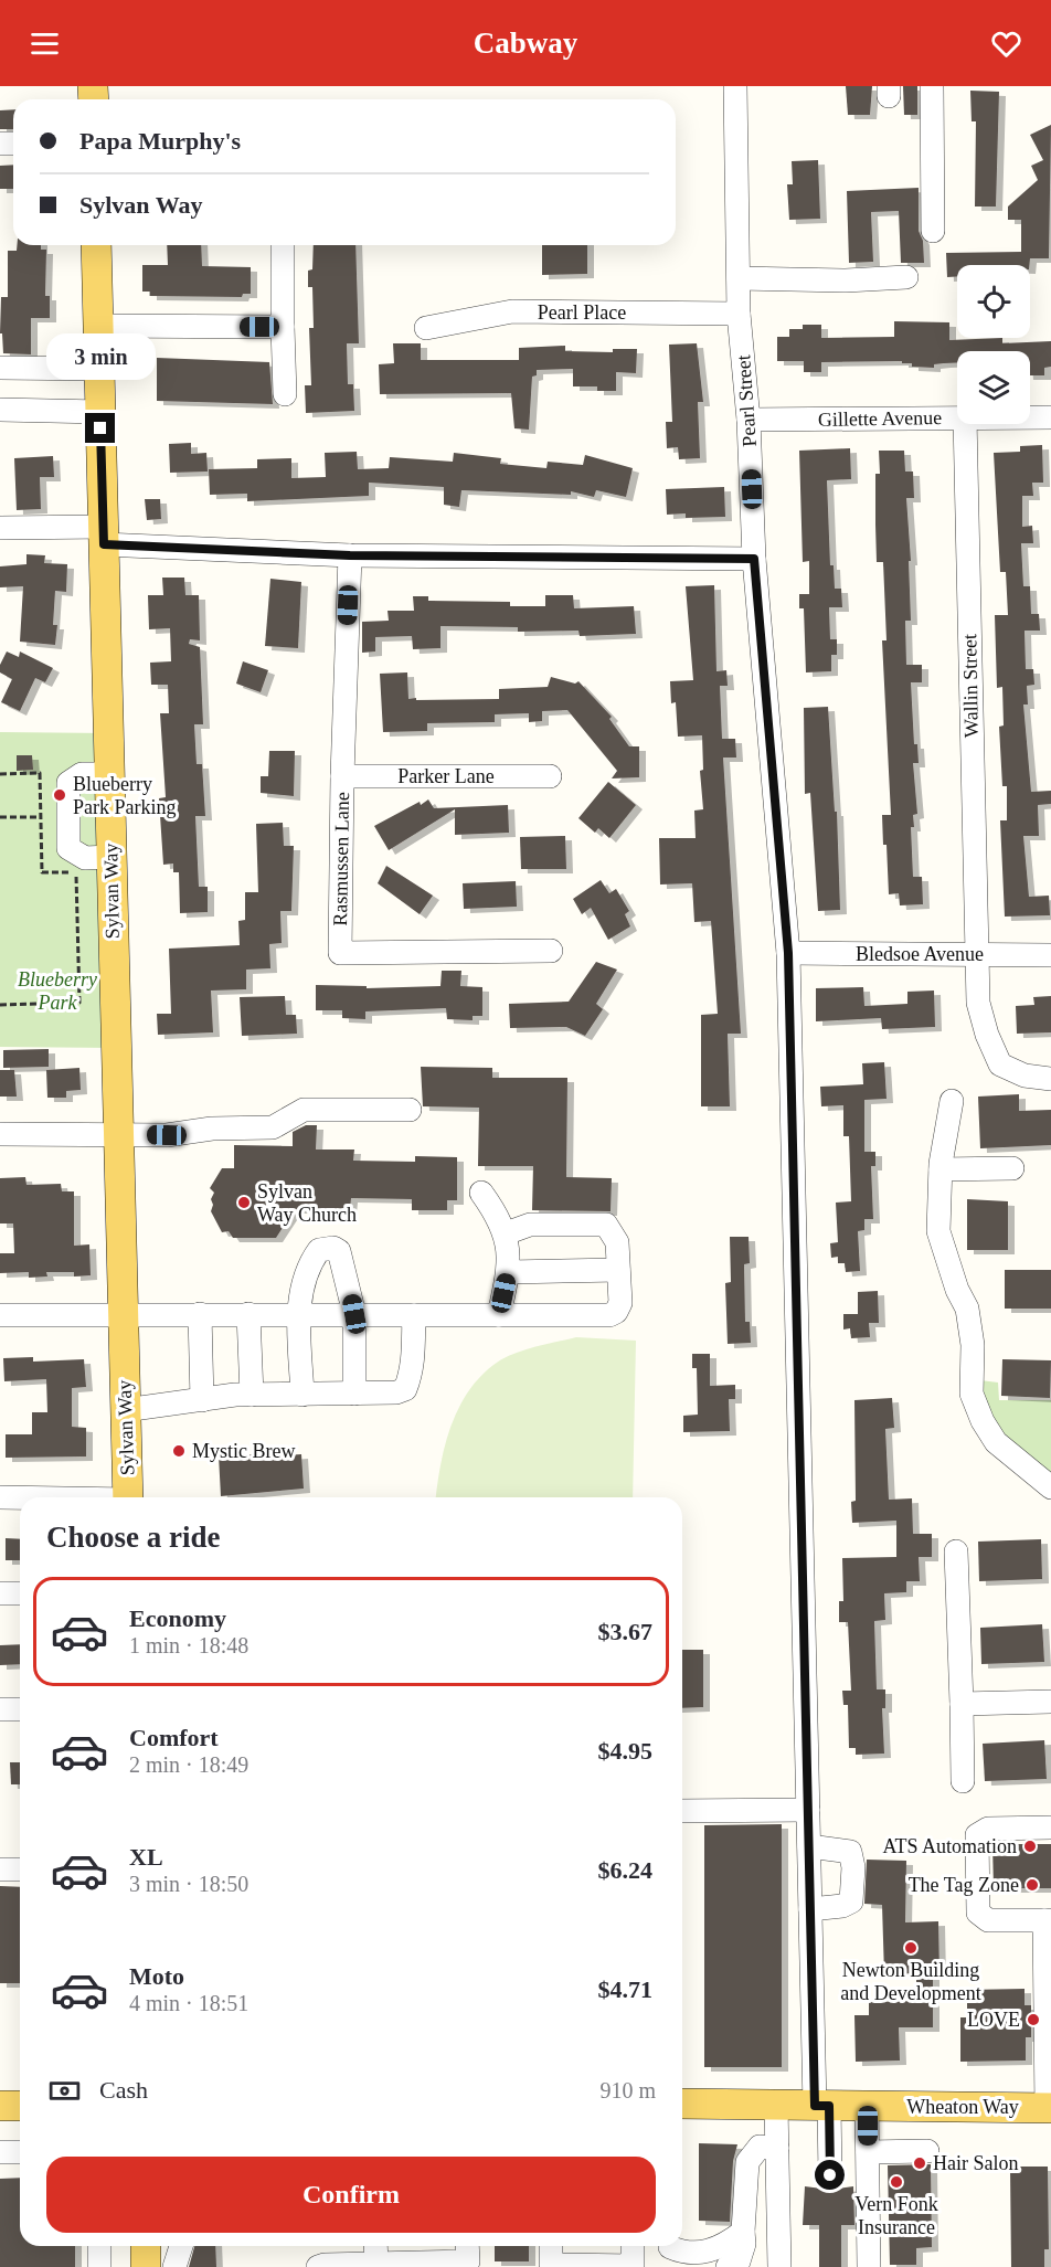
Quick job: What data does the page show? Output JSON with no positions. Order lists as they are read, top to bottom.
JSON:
{
  "streets": {
    "main road": ["Sylvan Way", "Wheaton Way"],
    "street": [
      "Pearl Place",
      "Pearl Street",
      "Gillette Avenue",
      "Wallin Street",
      "Parker Lane",
      "Rasmussen Lane",
      "Bledsoe Avenue"
    ]
  },
  "crossings": [
    ["Pearl Place", "Pearl Street"],
    ["Pearl Street", "Gillette Avenue"],
    ["Pearl Street", "Bledsoe Avenue"],
    ["Pearl Street", "Wheaton Way"],
    ["Wallin Street", "Bledsoe Avenue"],
    ["Parker Lane", "Rasmussen Lane"]
  ],
  "parks": ["Blueberry Park"],
  "places": [
    "Blueberry Park Parking",
    "Sylvan Way Church",
    "Mystic Brew",
    "ATS Automation",
    "The Tag Zone",
    "Newton Building and Development",
    "LOVE",
    "Hair Salon",
    "Vern Fonk Insurance"
  ],
  "page": {
    "header": "Cabway",
    "banner": ["Papa Murphy's", "Sylvan Way"],
    "bubble": "3 min",
    "heading": "Choose a ride",
    "list": [
      {
        "name": "Economy",
        "note": "1 min · 18:48",
        "value": "$3.67"
      },
      {
        "name": "Comfort",
        "note": "2 min · 18:49",
        "value": "$4.95"
      },
      {
        "name": "XL",
        "note": "3 min · 18:50",
        "value": "$6.24"
      },
      {
        "name": "Moto",
        "note": "4 min · 18:51",
        "value": "$4.71"
      }
    ],
    "pay": ["Cash", "910 m"],
    "buttons": "Confirm"
  }
}
